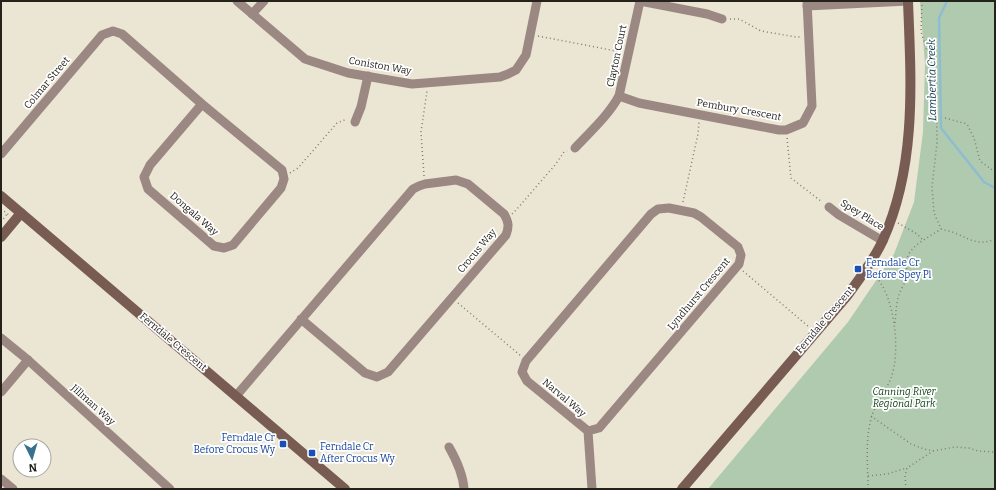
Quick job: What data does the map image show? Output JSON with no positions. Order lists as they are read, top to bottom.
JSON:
{
  "streets": {
    "street": [
      "Clayton Court",
      "Coniston Way",
      "Colmar Street",
      "Pembury Crescent",
      "Dongala Way",
      "Spey Place",
      "Crocus Way",
      "Lyndhurst Crescent",
      "Ferndale Crescent",
      "Narval Way",
      "Jillman Way"
    ]
  },
  "crossings": [
    ["Clayton Court", "Pembury Crescent"],
    ["Colmar Street", "Dongala Way"],
    ["Spey Place", "Ferndale Crescent"],
    ["Lyndhurst Crescent", "Narval Way"]
  ],
  "water": ["Lambertia Creek"],
  "parks": ["Canning River Regional Park"],
  "places": {
    "transit": ["Ferndale Cr Before Spey Pl", "Ferndale Cr Before Crocus Wy", "Ferndale Cr After Crocus Wy"]
  },
  "north": "bottom"
}
